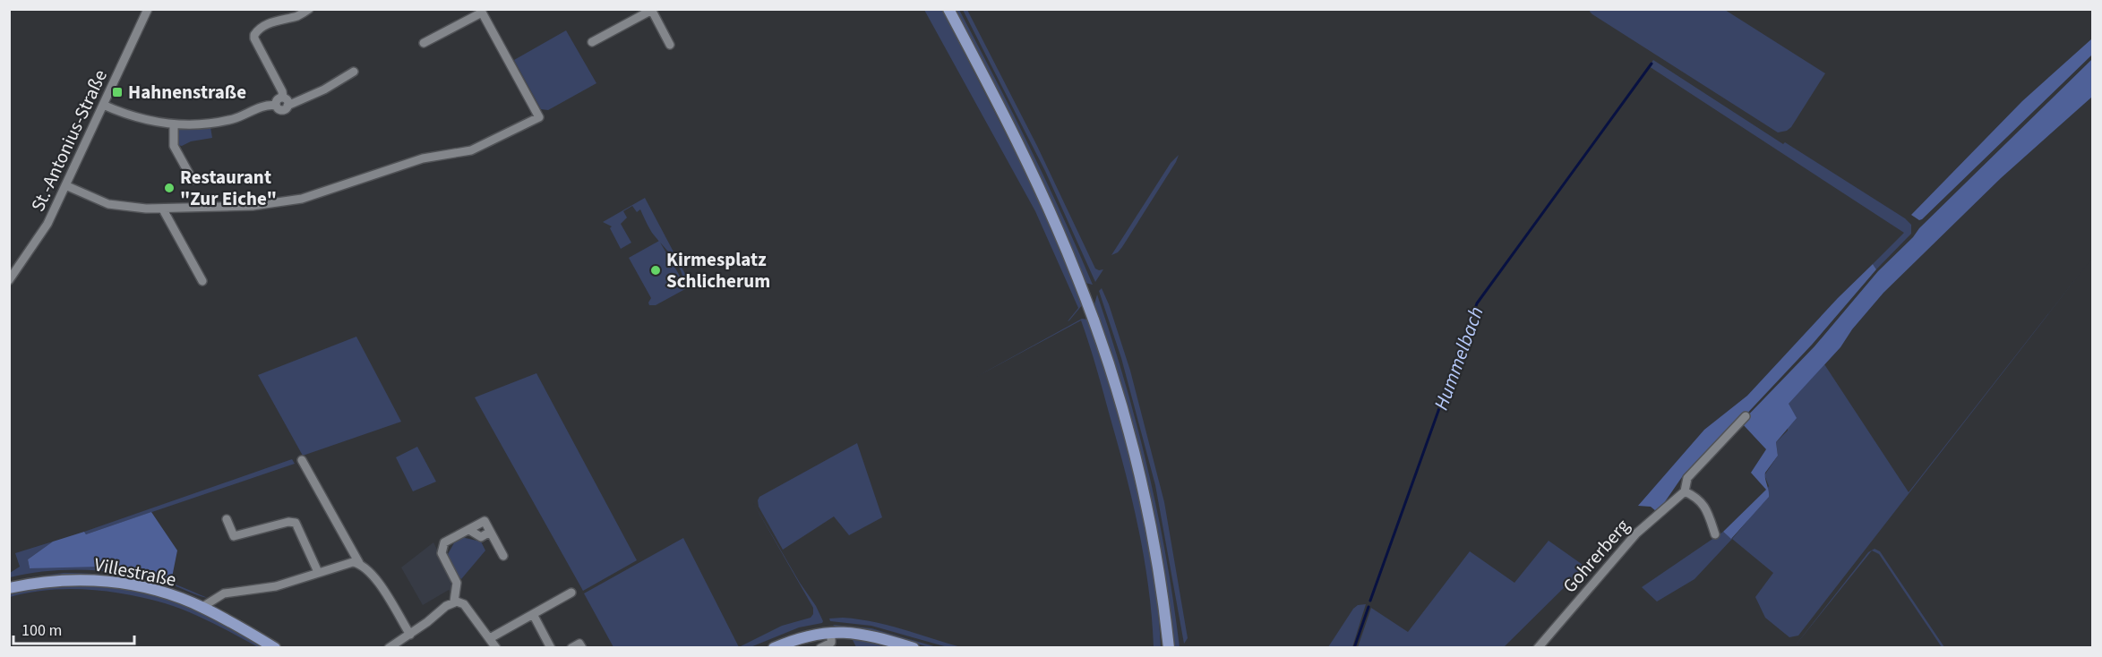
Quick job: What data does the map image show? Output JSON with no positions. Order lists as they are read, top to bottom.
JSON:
{
  "streets": {
    "main road": ["Villestraße"],
    "street": ["St.-Antonius-Straße", "Gohrerberg"]
  },
  "water": ["Hummelbach"],
  "places": {
    "transit": ["Hahnenstraße"],
    "other": ["Restaurant \"Zur Eiche\"", "Kirmesplatz Schlicherum"]
  },
  "scale_bar": "100 m"
}
